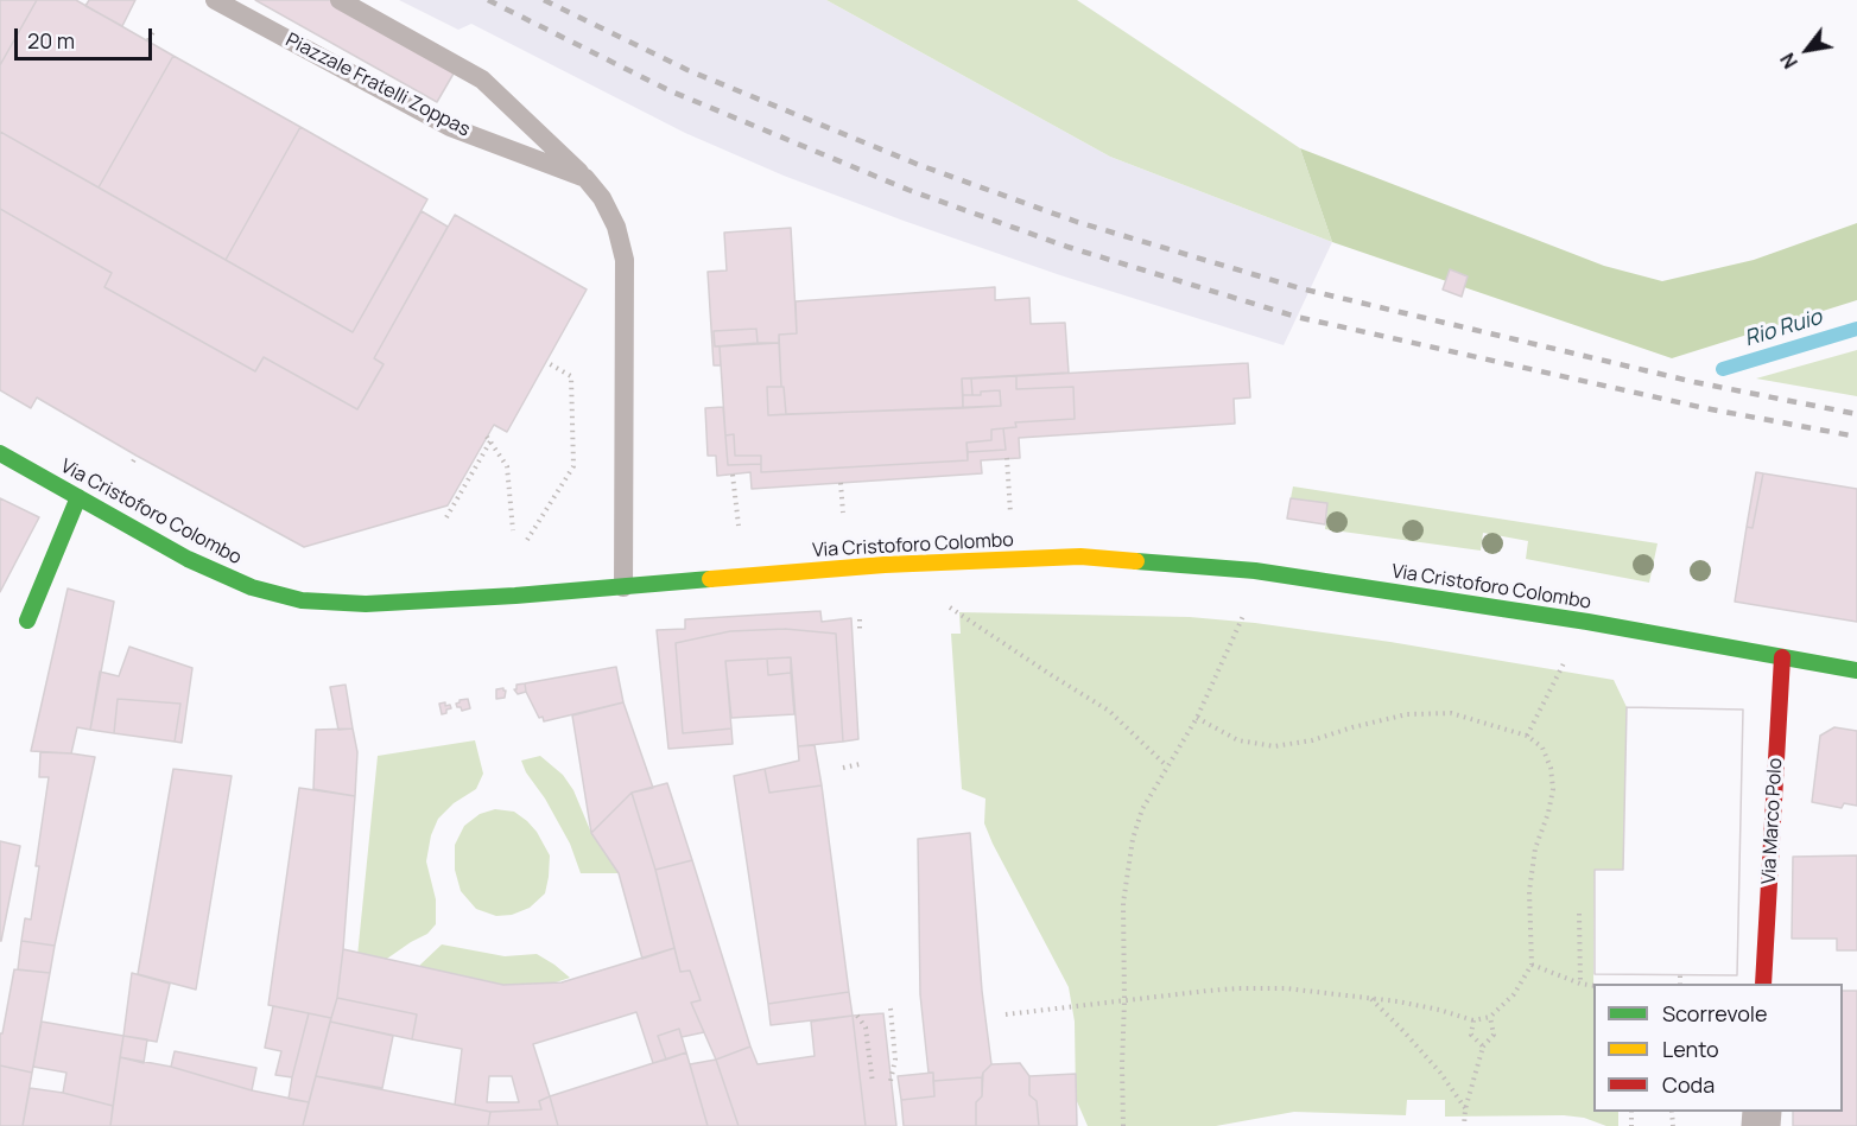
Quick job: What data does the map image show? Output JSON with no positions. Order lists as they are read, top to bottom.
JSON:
{
  "streets": {
    "street": ["Via Cristoforo Colombo", "Via Marco Polo"],
    "lane": ["Piazzale Fratelli Zoppas"]
  },
  "crossings": [
    ["Via Cristoforo Colombo", "Via Marco Polo"]
  ],
  "water": ["Rio Ruio"],
  "legend": ["Scorrevole", "Lento", "Coda"],
  "scale_bar": "20 m",
  "north": "bottom left"
}
